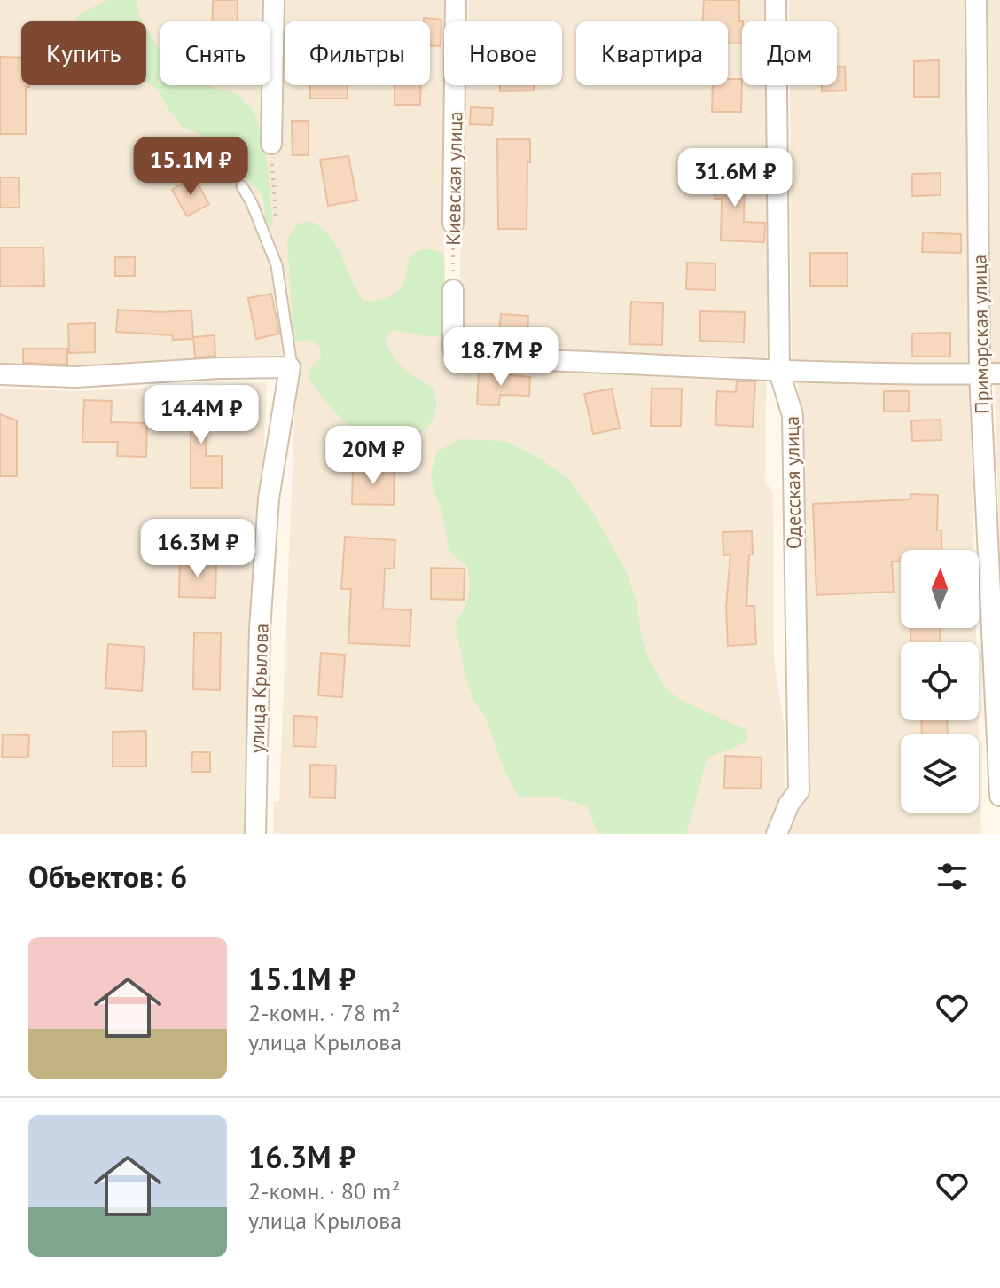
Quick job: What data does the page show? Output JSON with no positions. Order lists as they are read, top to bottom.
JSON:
{
  "streets": {
    "street": [
      "Киевская улица",
      "Приморская улица",
      "Одесская улица",
      "улица Крылова"
    ]
  },
  "north": "top",
  "page": {
    "chip": [
      "Купить",
      "Снять",
      "Фильтры",
      "Новое",
      "Квартира",
      "Дом"
    ],
    "price": [
      "15.1M ₽",
      "31.6M ₽",
      "18.7M ₽",
      "14.4M ₽",
      "20M ₽",
      "16.3M ₽"
    ],
    "heading": "Объектов: 6",
    "list": [
      {
        "name": "15.1M ₽",
        "note": "2-комн. · 78 m² · улица Крылова"
      },
      {
        "name": "16.3M ₽",
        "note": "2-комн. · 80 m² · улица Крылова"
      }
    ]
  }
}
